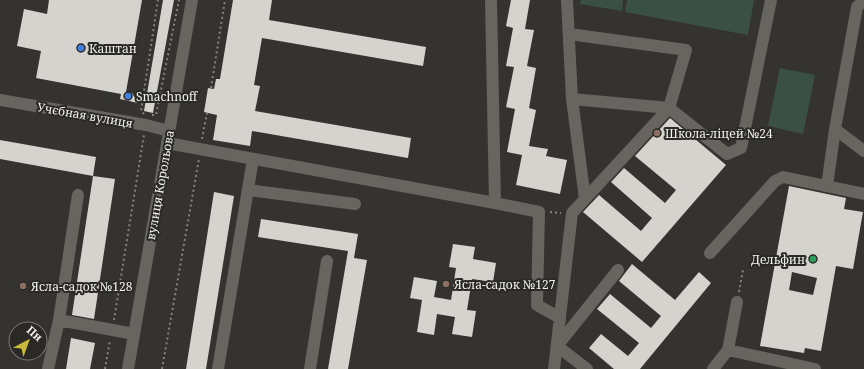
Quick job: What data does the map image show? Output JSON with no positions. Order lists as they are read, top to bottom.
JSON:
{
  "streets": {
    "street": ["Учєбная вулиця", "вулиця Корольова"]
  },
  "crossings": [
    ["Учєбная вулиця", "вулиця Корольова"]
  ],
  "places": [
    "Каштан",
    "Smachnoff",
    "Школа-ліцей №24",
    "Дельфин",
    "Ясла-садок №127",
    "Ясла-садок №128"
  ],
  "north": "top right"
}
